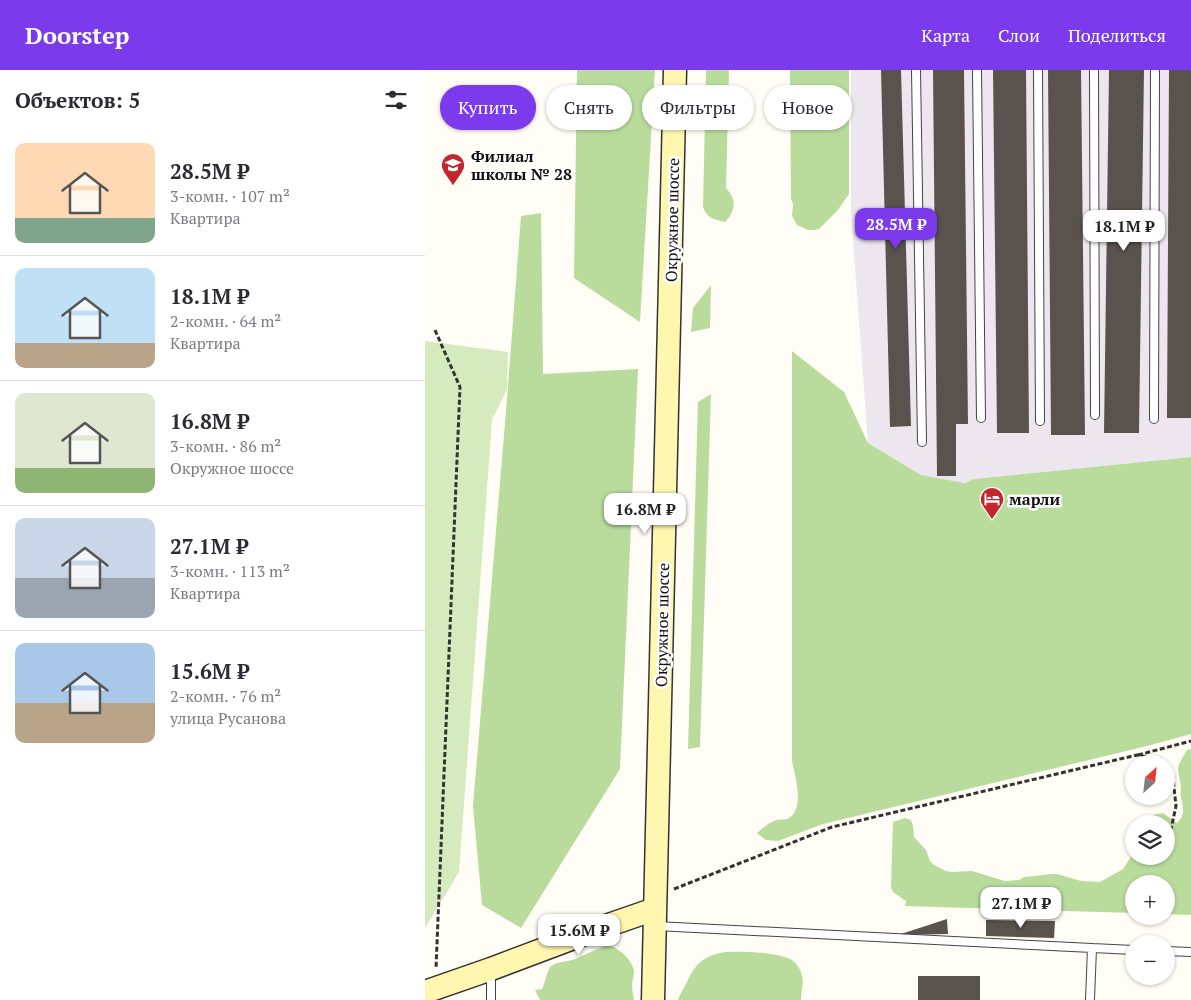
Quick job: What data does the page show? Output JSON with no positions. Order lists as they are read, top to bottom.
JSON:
{
  "streets": {
    "main road": ["Окружное шоссе"]
  },
  "places": {
    "school or university": ["Филиал школы № 28"],
    "hotel": ["марли"]
  },
  "north": "top right",
  "page": {
    "header": "Doorstep",
    "nav": ["Карта", "Слои", "Поделиться"],
    "heading": "Объектов: 5",
    "chip": [
      "Купить",
      "Снять",
      "Фильтры",
      "Новое"
    ],
    "list": [
      {
        "name": "28.5M ₽",
        "note": "3-комн. · 107 m² · Квартира"
      },
      {
        "name": "18.1M ₽",
        "note": "2-комн. · 64 m² · Квартира"
      },
      {
        "name": "16.8M ₽",
        "note": "3-комн. · 86 m² · Окружное шоссе"
      },
      {
        "name": "27.1M ₽",
        "note": "3-комн. · 113 m² · Квартира"
      },
      {
        "name": "15.6M ₽",
        "note": "2-комн. · 76 m² · улица Русанова"
      }
    ],
    "price": [
      "28.5M ₽",
      "18.1M ₽",
      "16.8M ₽",
      "27.1M ₽",
      "15.6M ₽"
    ],
    "map_buttons": ["+", "−"]
  }
}
